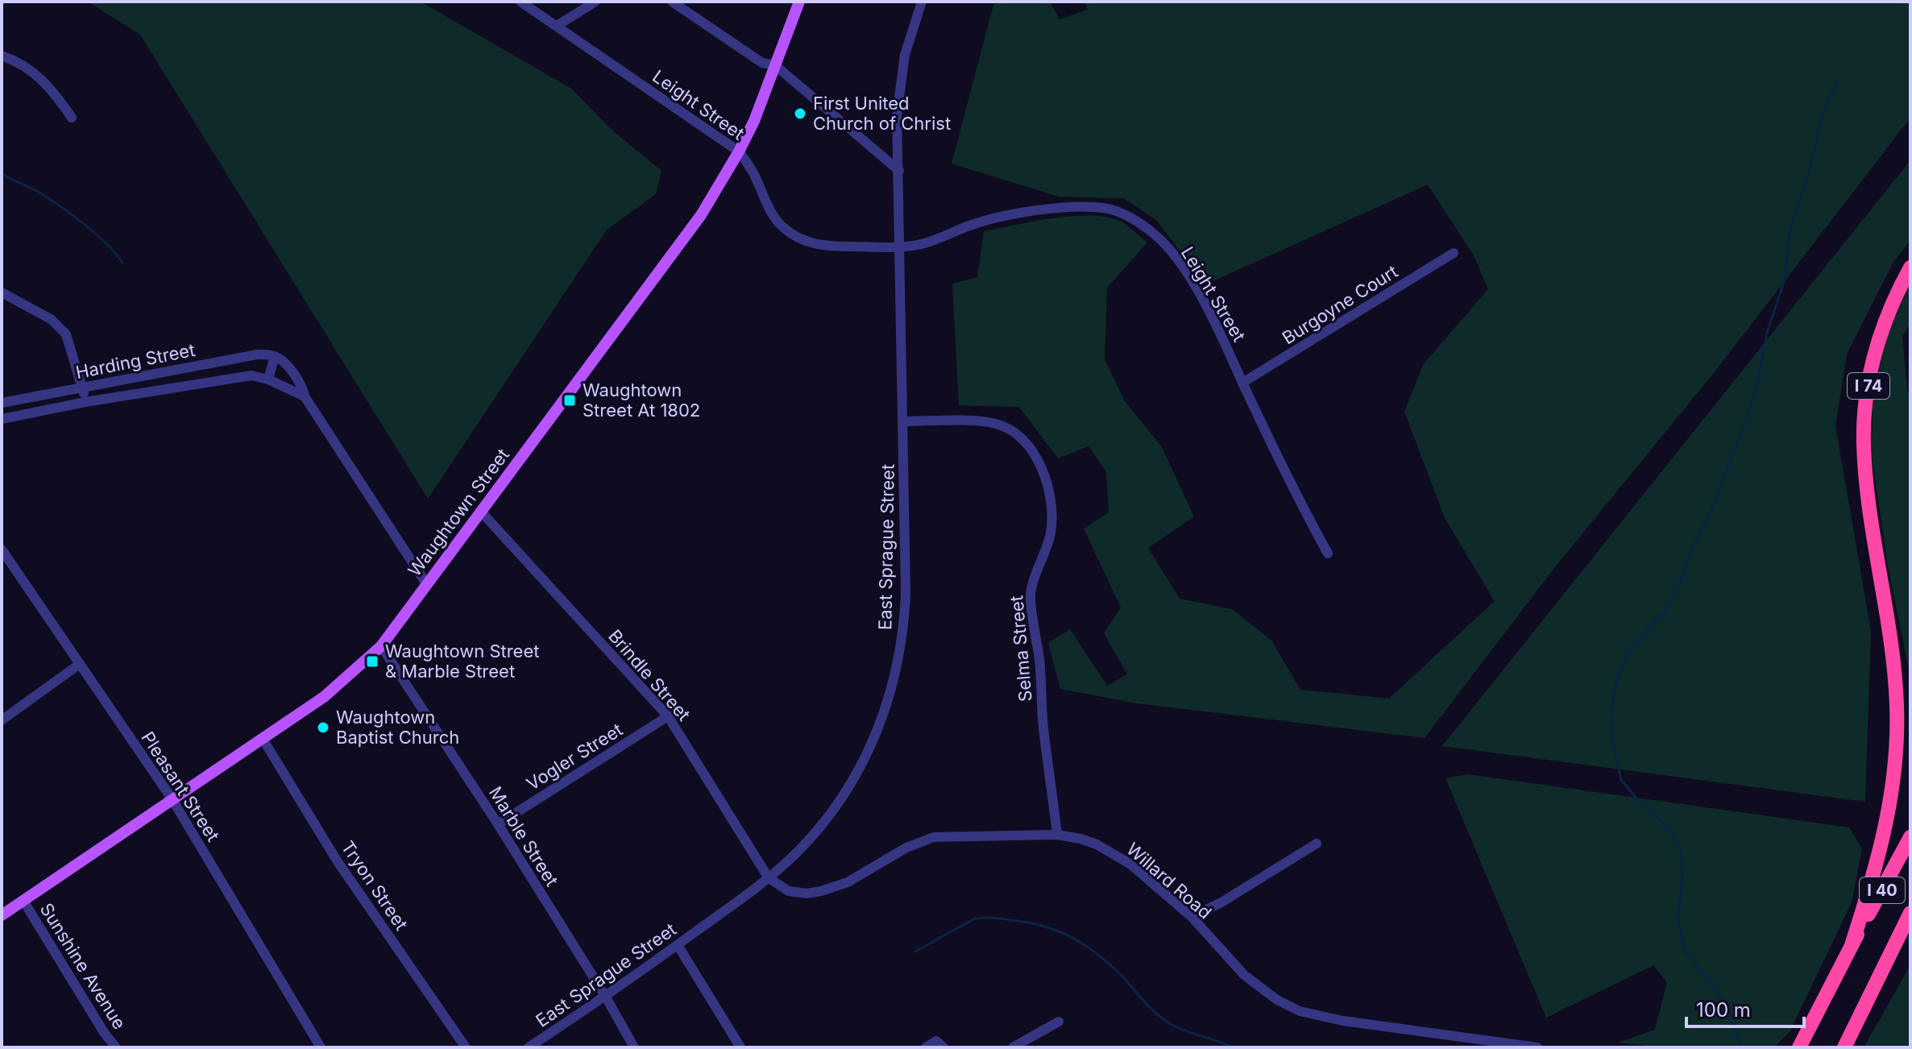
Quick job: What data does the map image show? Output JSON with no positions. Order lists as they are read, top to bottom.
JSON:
{
  "streets": {
    "highway": ["I 74", "I 40"],
    "main road": ["Waughtown Street"],
    "street": [
      "Leight Street",
      "Burgoyne Court",
      "Harding Street",
      "East Sprague Street",
      "Selma Street",
      "Brindle Street",
      "Vogler Street",
      "Pleasant Street",
      "Marble Street",
      "Willard Road",
      "Tryon Street",
      "Sunshine Avenue"
    ]
  },
  "crossings": [
    ["Leight Street", "Burgoyne Court"],
    ["Leight Street", "Waughtown Street"],
    ["Leight Street", "East Sprague Street"],
    ["I 74", "I 40"],
    ["Waughtown Street", "Brindle Street"],
    ["Waughtown Street", "Pleasant Street"],
    ["Waughtown Street", "Marble Street"],
    ["Waughtown Street", "Tryon Street"],
    ["Waughtown Street", "Sunshine Avenue"],
    ["East Sprague Street", "Selma Street"],
    ["East Sprague Street", "Brindle Street"],
    ["East Sprague Street", "Marble Street"],
    ["East Sprague Street", "Willard Road"],
    ["Selma Street", "Willard Road"],
    ["Brindle Street", "Vogler Street"],
    ["Brindle Street", "Willard Road"],
    ["Vogler Street", "Marble Street"]
  ],
  "places": {
    "other": ["First United Church of Christ", "Waughtown Baptist Church"],
    "transit": ["Waughtown Street At 1802", "Waughtown Street & Marble Street"]
  },
  "scale_bar": "100 m"
}
